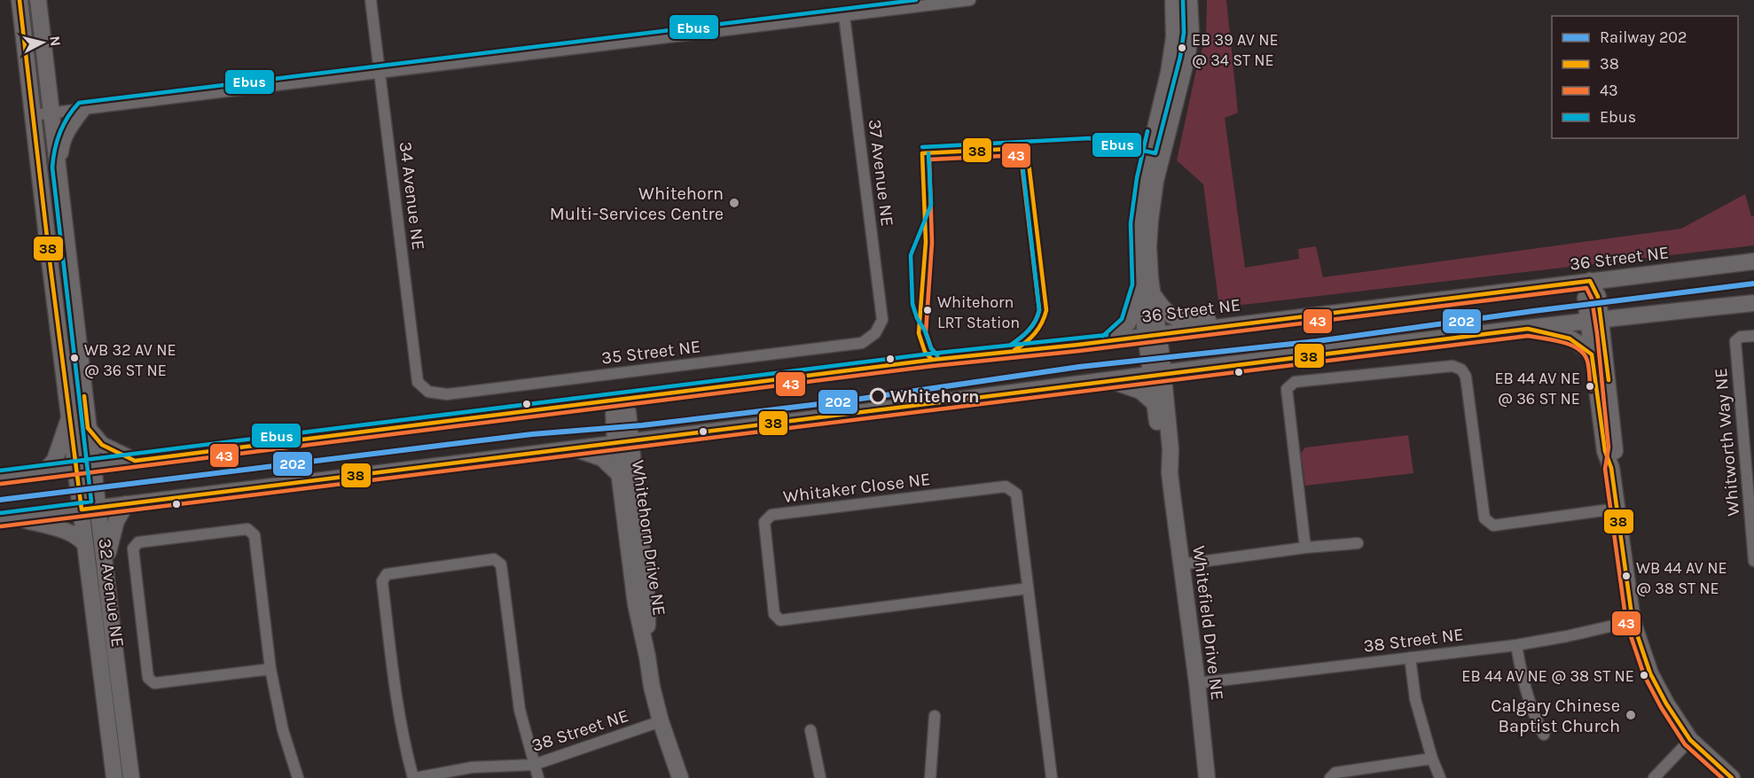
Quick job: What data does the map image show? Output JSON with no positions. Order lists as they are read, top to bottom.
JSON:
{
  "streets": {
    "main road": [
      "36 Street NE",
      "Whitehorn Drive NE",
      "32 Avenue NE",
      "Whitefield Drive NE"
    ],
    "street": [
      "37 Avenue NE",
      "34 Avenue NE",
      "35 Street NE",
      "Whitworth Way NE",
      "Whitaker Close NE",
      "38 Street NE"
    ]
  },
  "crossings": [
    ["37 Avenue NE", "35 Street NE"],
    ["34 Avenue NE", "35 Street NE"],
    ["36 Street NE", "Whitehorn Drive NE"],
    ["36 Street NE", "32 Avenue NE"],
    ["Whitehorn Drive NE", "38 Street NE"],
    ["Whitefield Drive NE", "38 Street NE"]
  ],
  "places": [
    "EB 39 AV NE @ 34 ST NE",
    "Whitehorn Multi-Services Centre",
    "Whitehorn LRT Station",
    "WB 32 AV NE @ 36 ST NE",
    "EB 44 AV NE @ 36 ST NE",
    "Whitehorn",
    "WB 44 AV NE @ 38 ST NE",
    "EB 44 AV NE @ 38 ST NE",
    "Calgary Chinese Baptist Church"
  ],
  "lines": [
    "transit line 38",
    "transit line Ebus",
    "transit line 43",
    "rail line 202"
  ],
  "legend": [
    "Railway 202",
    "38",
    "43",
    "Ebus"
  ],
  "north": "right"
}
